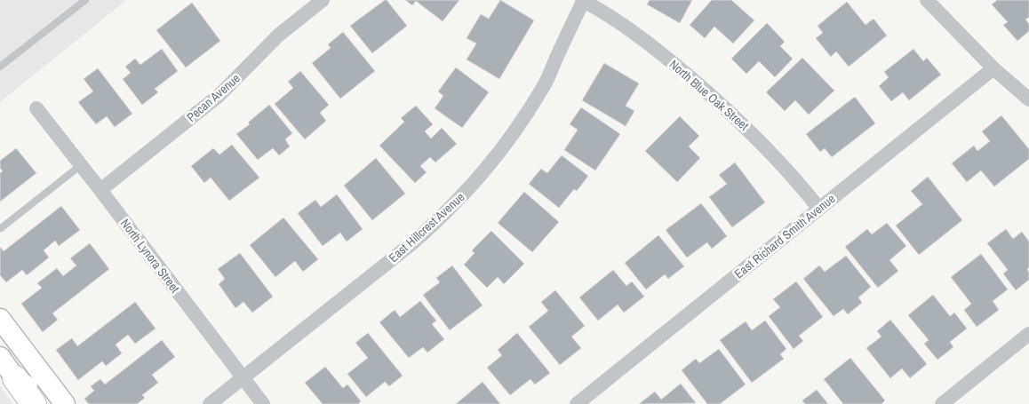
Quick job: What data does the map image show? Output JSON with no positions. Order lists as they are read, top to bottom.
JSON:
{
  "streets": {
    "street": [
      "North Blue Oak Street",
      "Pecan Avenue",
      "East Hillcrest Avenue",
      "East Richard Smith Avenue",
      "North Lynora Street"
    ]
  },
  "crossings": [
    ["North Blue Oak Street", "East Hillcrest Avenue"],
    ["North Blue Oak Street", "East Richard Smith Avenue"],
    ["Pecan Avenue", "North Lynora Street"],
    ["East Hillcrest Avenue", "North Lynora Street"]
  ]
}
